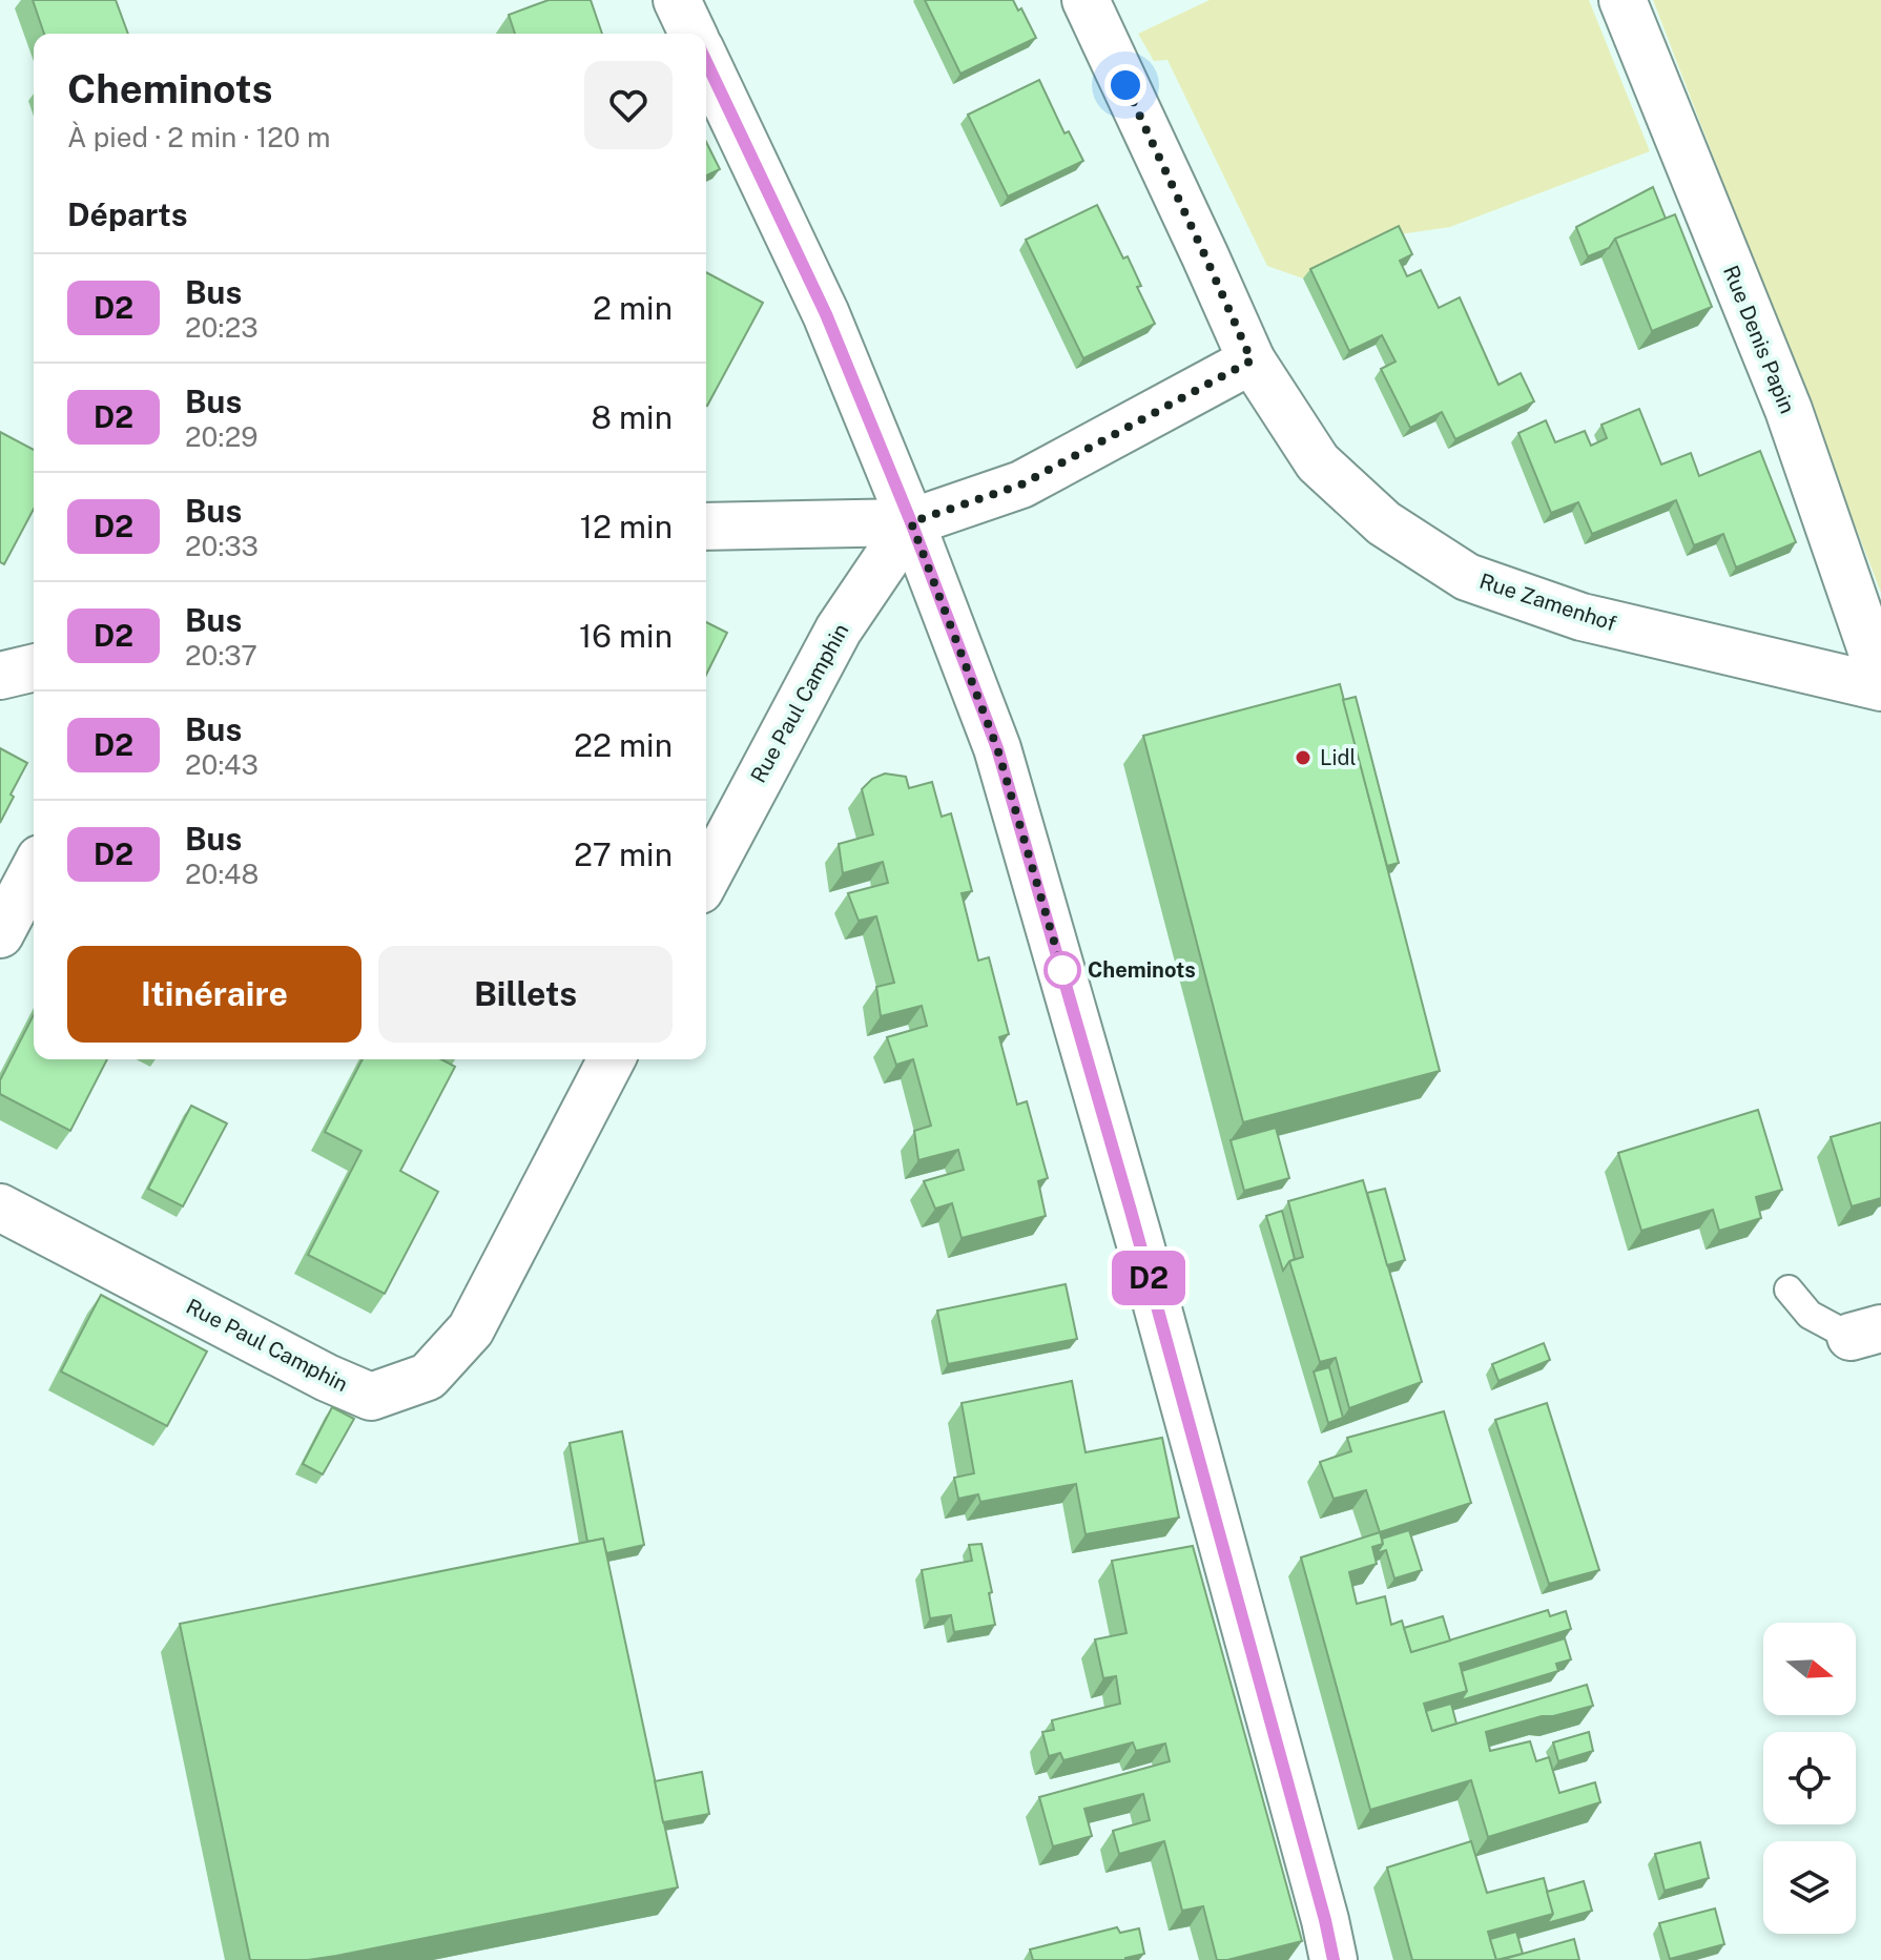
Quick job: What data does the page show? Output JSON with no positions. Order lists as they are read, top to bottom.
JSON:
{
  "streets": {
    "street": ["Rue Denis Papin", "Rue Zamenhof", "Rue Paul Camphin"]
  },
  "crossings": [
    ["Rue Denis Papin", "Rue Zamenhof"]
  ],
  "places": ["Lidl", "Cheminots"],
  "lines": ["bus line D2"],
  "north": "right",
  "page": {
    "on_map": "D2",
    "heading": [
      ["Cheminots", "À pied · 2 min · 120 m"],
      "Départs"
    ],
    "list": [
      {
        "mark": "D2",
        "name": "Bus",
        "note": "20:23",
        "value": "2 min"
      },
      {
        "mark": "D2",
        "name": "Bus",
        "note": "20:29",
        "value": "8 min"
      },
      {
        "mark": "D2",
        "name": "Bus",
        "note": "20:33",
        "value": "12 min"
      },
      {
        "mark": "D2",
        "name": "Bus",
        "note": "20:37",
        "value": "16 min"
      },
      {
        "mark": "D2",
        "name": "Bus",
        "note": "20:43",
        "value": "22 min"
      },
      {
        "mark": "D2",
        "name": "Bus",
        "note": "20:48",
        "value": "27 min"
      }
    ],
    "buttons": ["Itinéraire", "Billets"]
  }
}
